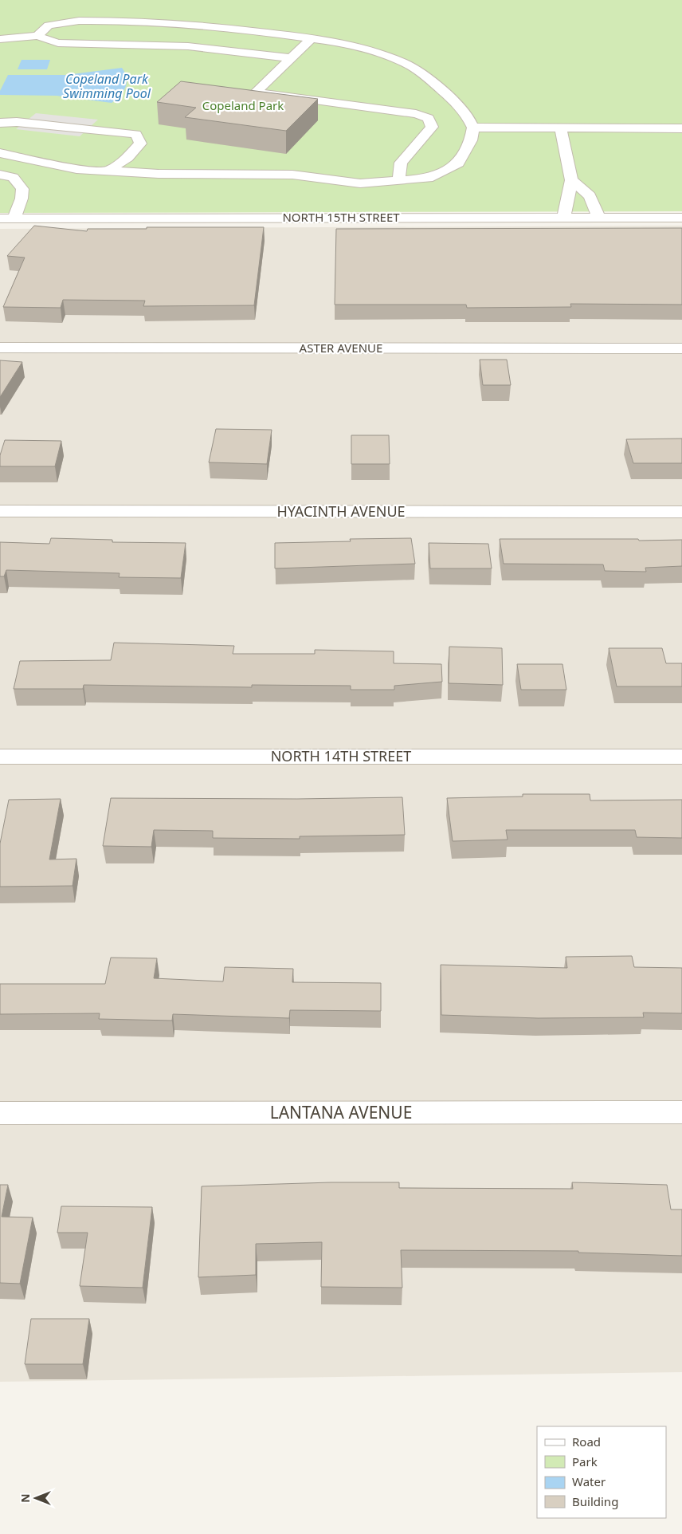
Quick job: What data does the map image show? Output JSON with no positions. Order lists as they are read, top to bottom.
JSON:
{
  "streets": {
    "street": [
      "NORTH 15TH STREET",
      "ASTER AVENUE",
      "HYACINTH AVENUE",
      "NORTH 14TH STREET",
      "LANTANA AVENUE"
    ]
  },
  "water": ["Copeland Park Swimming Pool"],
  "parks": ["Copeland Park"],
  "legend": [
    "Road",
    "Park",
    "Water",
    "Building"
  ],
  "north": "left"
}
